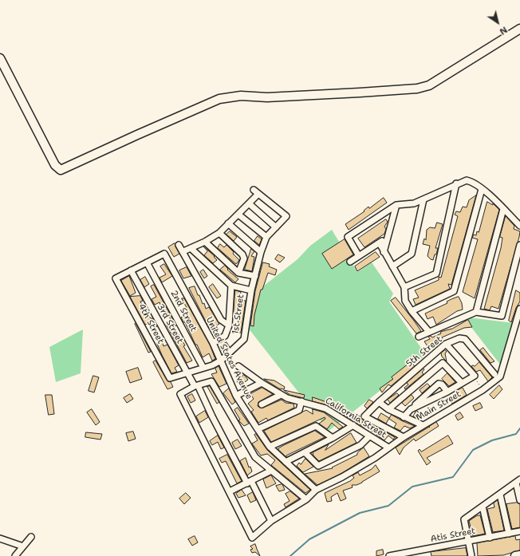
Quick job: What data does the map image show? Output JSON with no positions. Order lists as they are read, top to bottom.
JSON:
{
  "streets": {
    "street": [
      "2nd Street",
      "1st Street",
      "4th Street",
      "3rd Street",
      "5th Street",
      "United States Avenue",
      "Main Street",
      "California Street",
      "Atis Street"
    ]
  },
  "crossings": [
    ["2nd Street", "1st Street"],
    ["2nd Street", "United States Avenue"],
    ["1st Street", "4th Street"],
    ["1st Street", "3rd Street"],
    ["1st Street", "United States Avenue"],
    ["4th Street", "3rd Street"],
    ["5th Street", "Main Street"],
    ["United States Avenue", "Main Street"],
    ["Main Street", "California Street"]
  ],
  "north": "bottom right"
}
